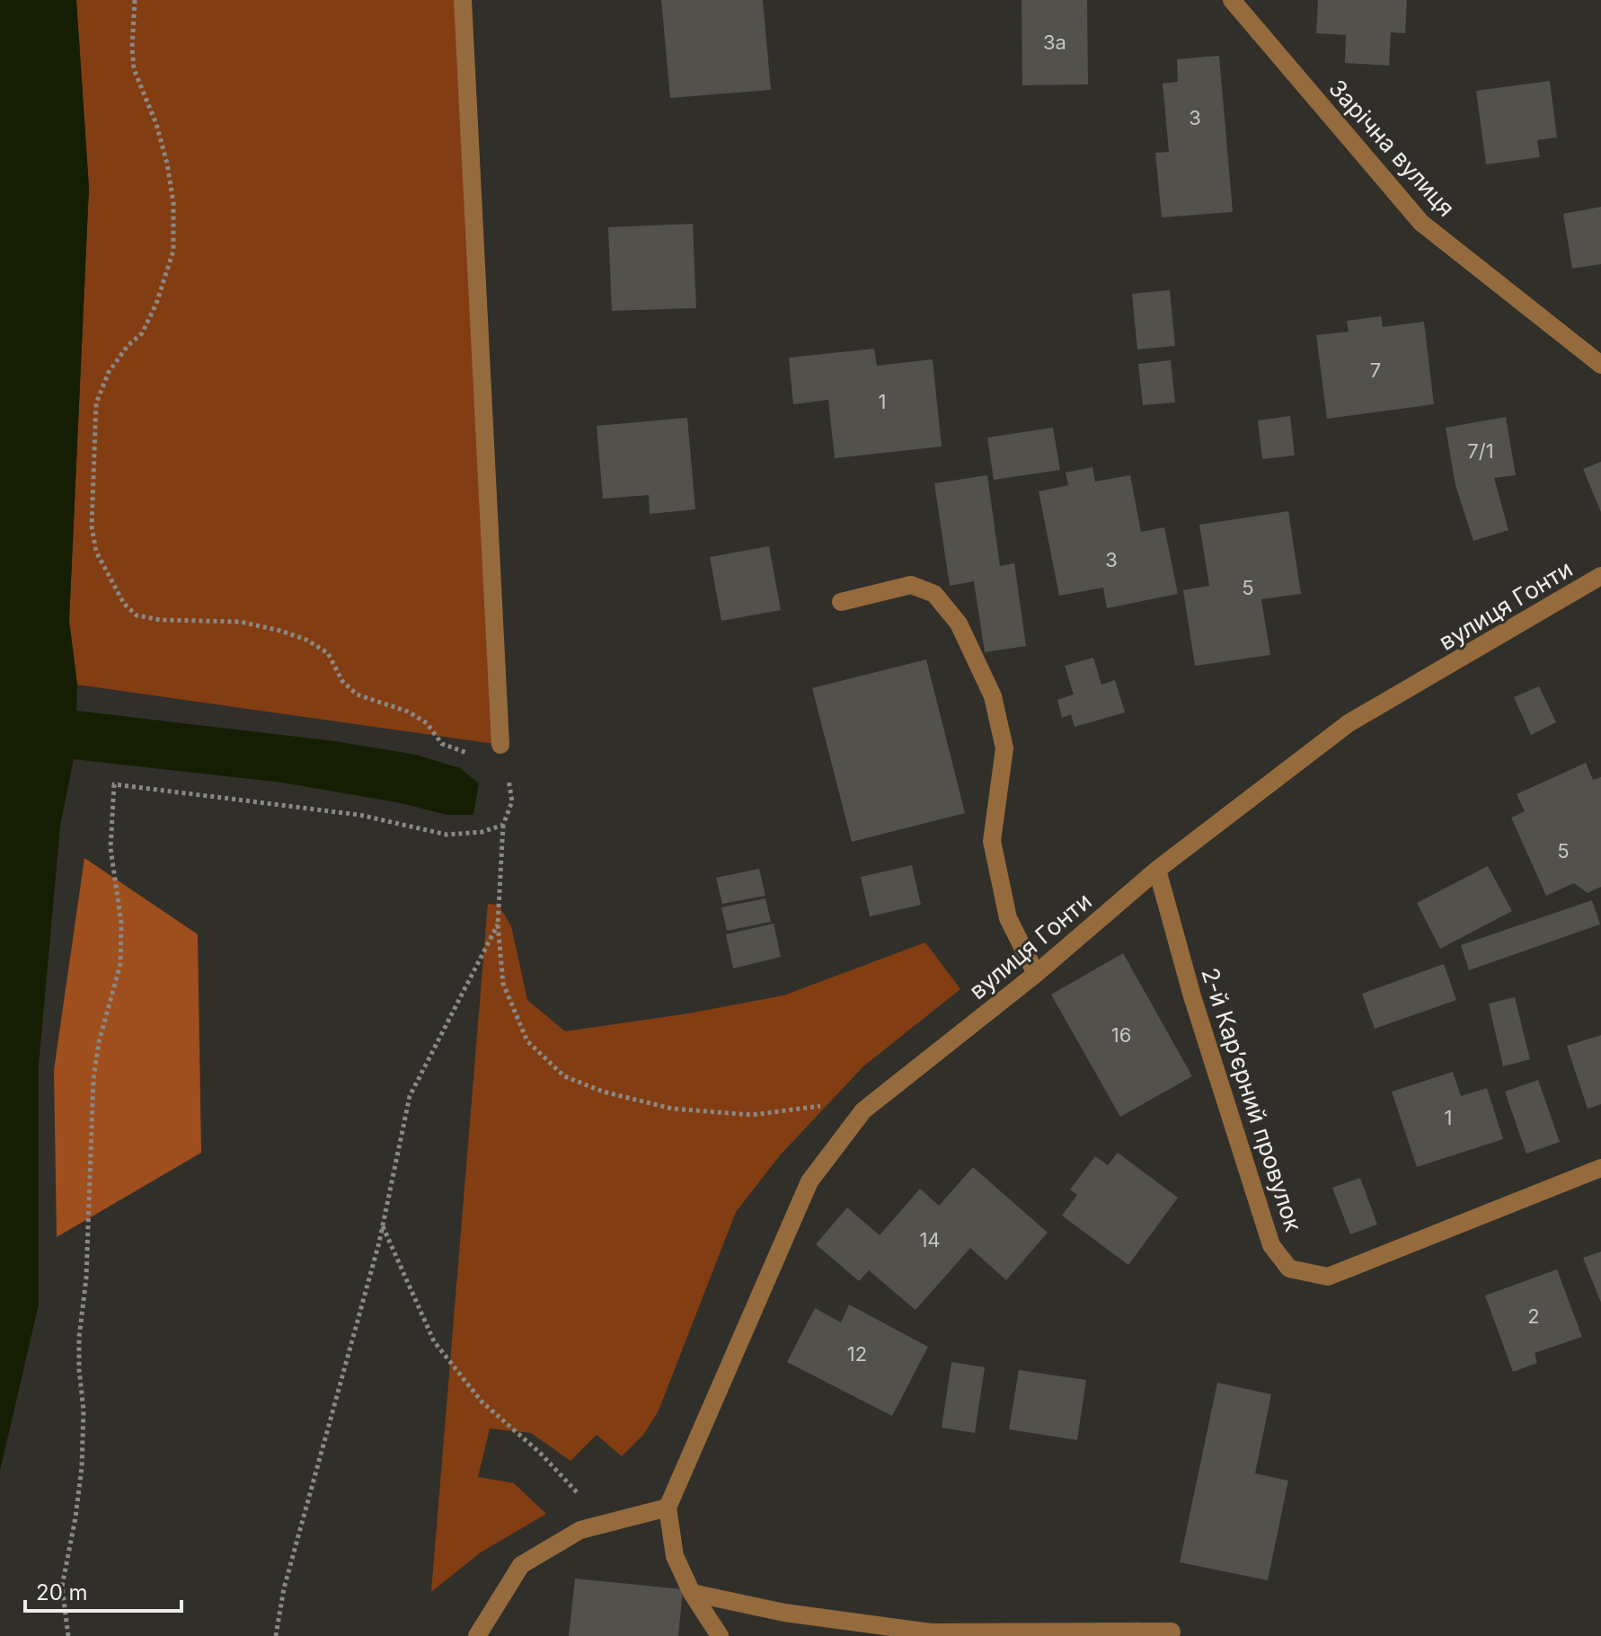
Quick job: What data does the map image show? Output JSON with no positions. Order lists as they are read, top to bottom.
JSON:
{
  "streets": {
    "street": ["Зарічна вулиця", "вулиця Гонти", "2-й Карʼєрний провулок"]
  },
  "crossings": [
    ["вулиця Гонти", "2-й Карʼєрний провулок"]
  ],
  "house_numbers": [
    "3а",
    "3",
    "7",
    "1",
    "7/1",
    "3",
    "5",
    "5",
    "16",
    "1",
    "14",
    "2",
    "12"
  ],
  "scale_bar": "20 m"
}
